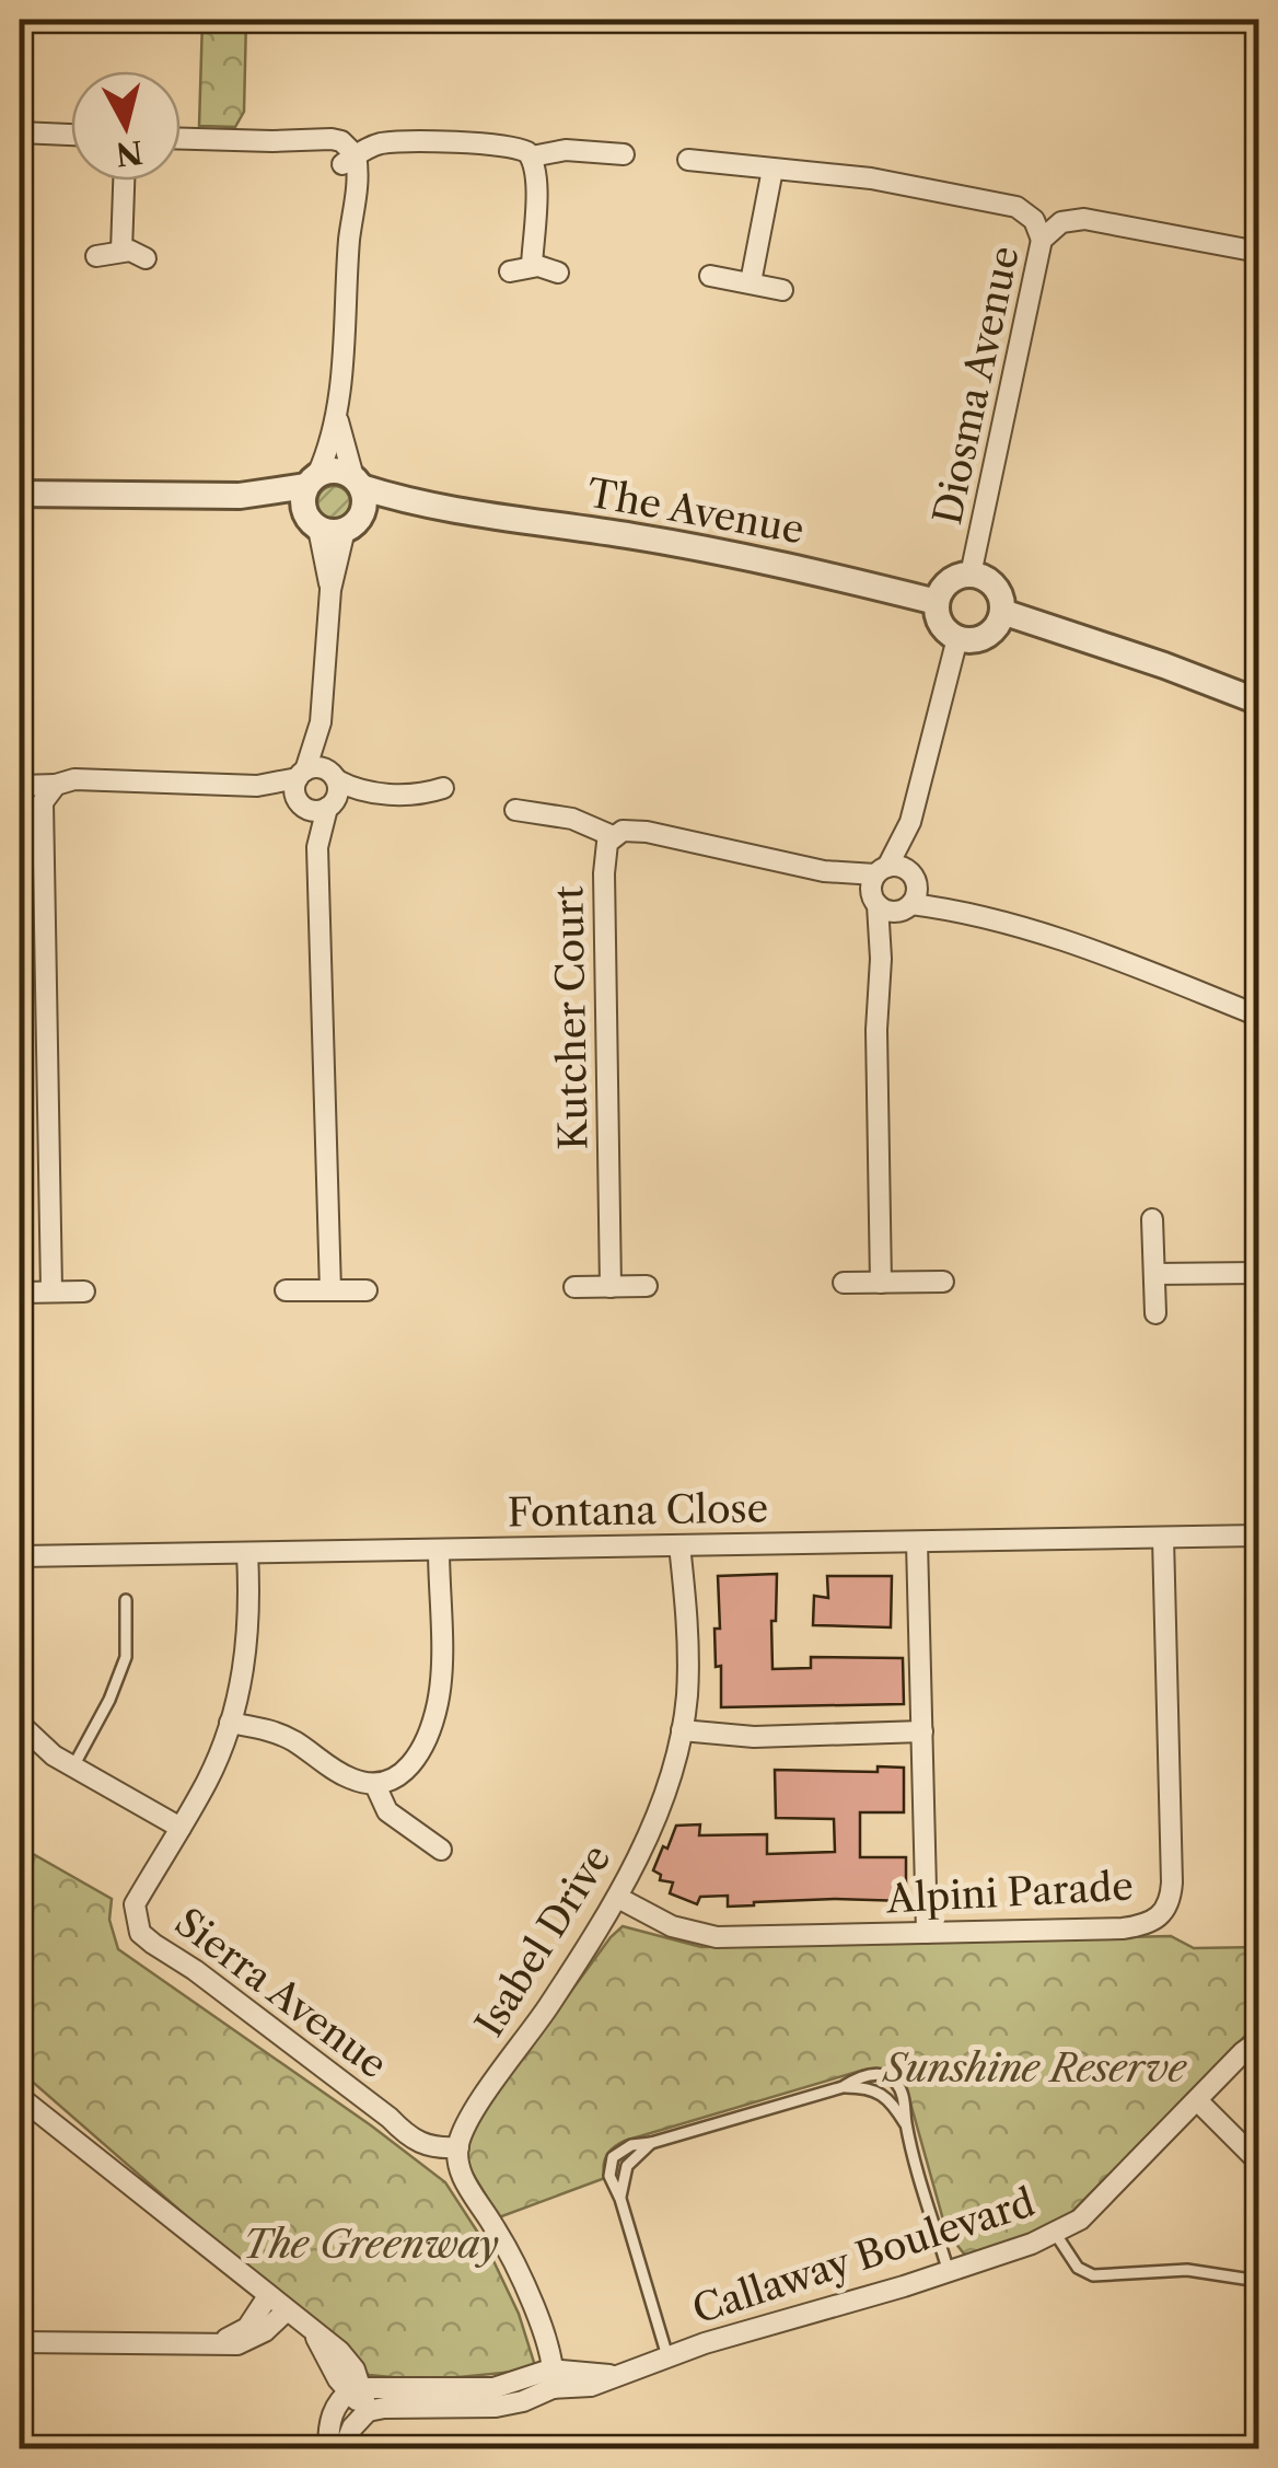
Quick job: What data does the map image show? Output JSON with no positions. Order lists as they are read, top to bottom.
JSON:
{
  "streets": {
    "street": [
      "Diosma Avenue",
      "The Avenue",
      "Kutcher Court",
      "Fontana Close",
      "Alpini Parade",
      "Isabel Drive",
      "Sierra Avenue",
      "Callaway Boulevard"
    ]
  },
  "crossings": [
    ["Diosma Avenue", "The Avenue"],
    ["Fontana Close", "Alpini Parade"],
    ["Fontana Close", "Isabel Drive"],
    ["Fontana Close", "Sierra Avenue"],
    ["Alpini Parade", "Isabel Drive"],
    ["Isabel Drive", "Sierra Avenue"]
  ],
  "parks": ["Sunshine Reserve", "The Greenway"],
  "north": "bottom"
}
